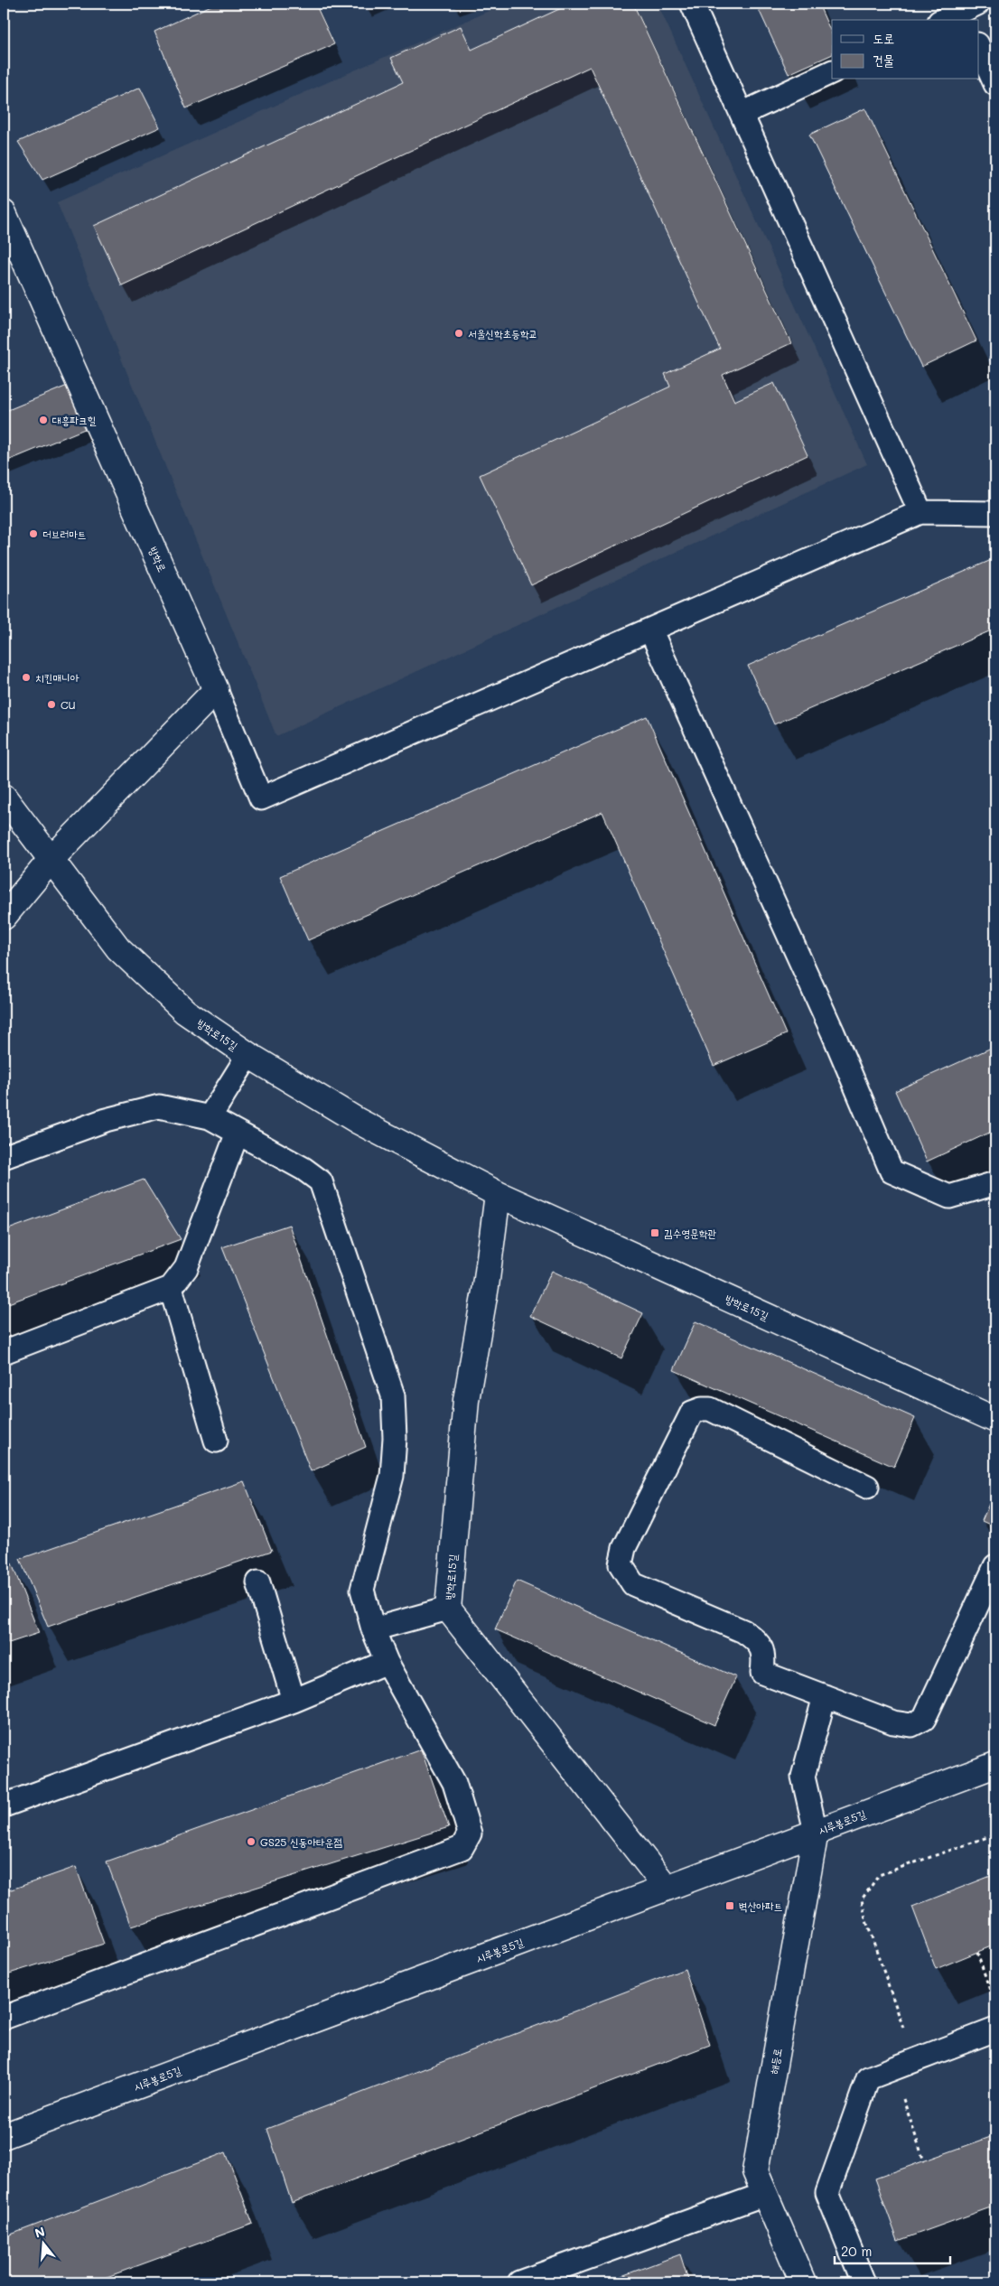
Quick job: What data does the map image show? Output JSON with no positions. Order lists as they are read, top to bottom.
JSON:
{
  "streets": {
    "street": [
      "방학로",
      "방학로15길",
      "시루봉로5길",
      "해등로"
    ]
  },
  "crossings": [
    ["방학로15길", "시루봉로5길"],
    ["시루봉로5길", "해등로"]
  ],
  "places": {
    "other": [
      "서울신학초등학교",
      "대흥파크힐",
      "더브러마트",
      "치킨매니아",
      "CU",
      "GS25 신동아타운점"
    ],
    "transit": ["김수영문학관", "벽산아파트"]
  },
  "legend": ["도로", "건물"],
  "scale_bar": "20 m",
  "north": "top"
}
